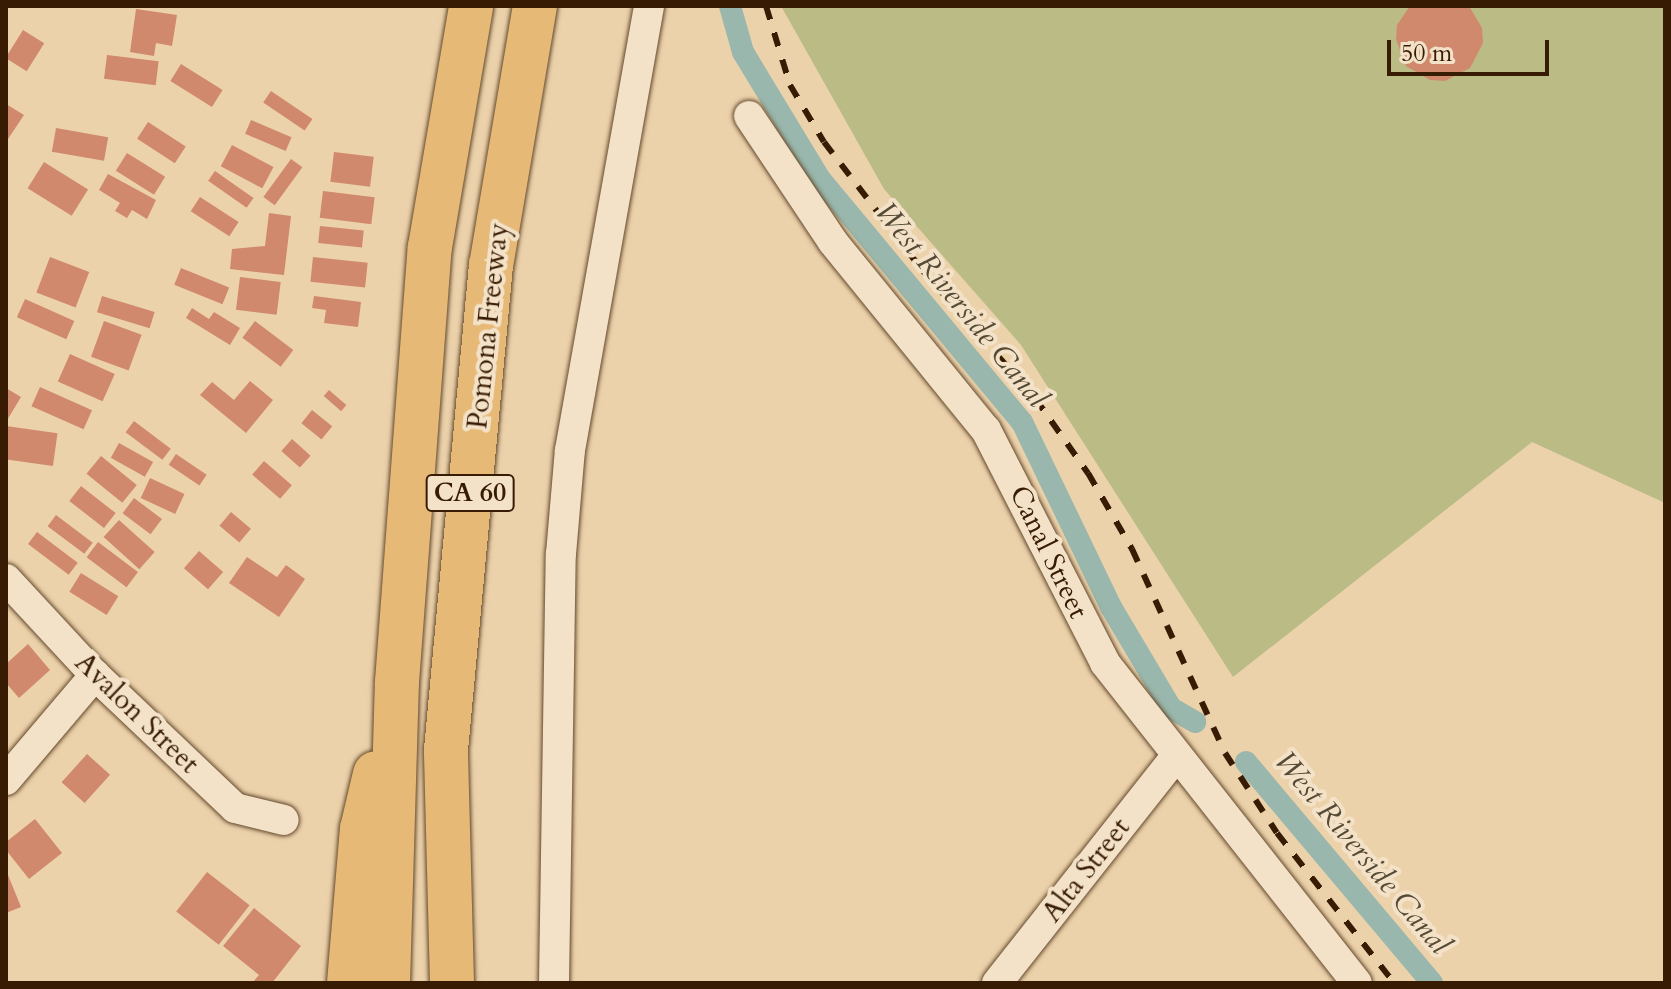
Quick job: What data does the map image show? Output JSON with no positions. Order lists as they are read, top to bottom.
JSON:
{
  "streets": {
    "highway": ["Pomona Freeway", "CA 60"],
    "street": ["Canal Street", "Avalon Street", "Alta Street"]
  },
  "crossings": [
    ["Canal Street", "Alta Street"]
  ],
  "water": ["West Riverside Canal"],
  "scale_bar": "50 m"
}
